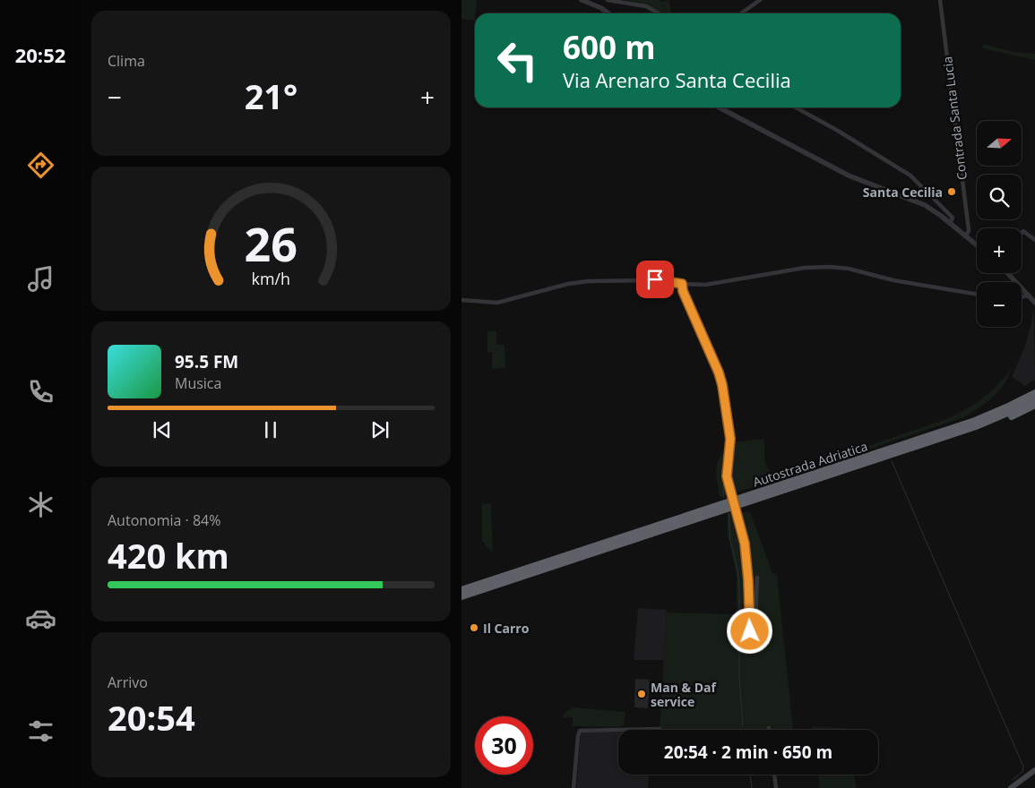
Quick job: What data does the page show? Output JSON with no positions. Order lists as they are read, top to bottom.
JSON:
{
  "streets": {
    "highway": ["Autostrada Adriatica"],
    "street": ["Contrada Santa Lucia"]
  },
  "places": ["Santa Cecilia", "Il Carro", "Man & Daf service"],
  "north": "right",
  "page": {
    "tabs": "20:52",
    "tile": [
      "Clima",
      ["Autonomia · 84%", "420 km"],
      ["Arrivo", "20:54"]
    ],
    "turn": ["600 m", "Via Arenaro Santa Cecilia"],
    "heat": ["−", "21°", "+"],
    "map_buttons": ["+", "−"],
    "song": ["95.5 FM", "Musica"],
    "limit": "30",
    "trip": "20:54 · 2 min · 650 m",
    "gauge": ["26", "km/h"]
  }
}
